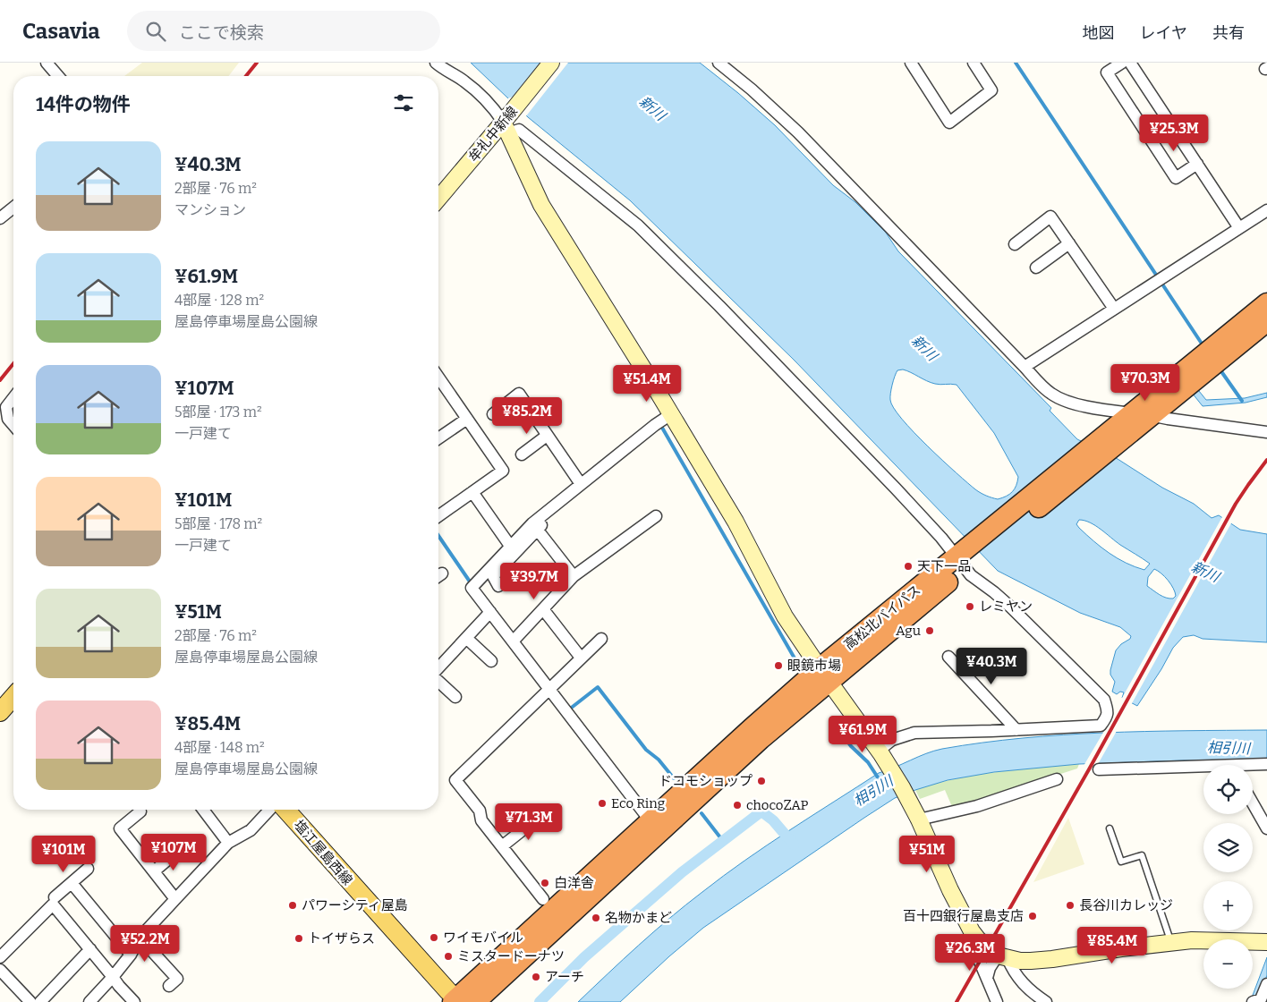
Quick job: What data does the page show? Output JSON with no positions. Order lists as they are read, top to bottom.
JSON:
{
  "streets": {
    "highway": ["高松北バイパス"],
    "main road": ["牟礼中新線", "塩江屋島西線"]
  },
  "crossings": [
    ["高松北バイパス", "塩江屋島西線"]
  ],
  "water": ["新川", "相引川"],
  "places": [
    "天下一品",
    "レミヤン",
    "Agu",
    "眼鏡市場",
    "ドコモショップ",
    "Eco Ring",
    "chocoZAP",
    "白洋舎",
    "パワーシティ屋島",
    "長谷川カレッジ",
    "百十四銀行屋島支店",
    "名物かまど",
    "ワイモバイル",
    "トイザらス",
    "ミスタードーナツ",
    "アーチ"
  ],
  "page": {
    "header": "Casavia",
    "search": "ここで検索",
    "nav": ["地図", "レイヤ", "共有"],
    "heading": "14件の物件",
    "price": [
      "¥25.3M",
      "¥70.3M",
      "¥51.4M",
      "¥85.2M",
      "¥39.7M",
      "¥40.3M",
      "¥61.9M",
      "¥71.3M",
      "¥107M",
      "¥101M",
      "¥51M",
      "¥52.2M",
      "¥85.4M",
      "¥26.3M"
    ],
    "list": [
      {
        "name": "¥40.3M",
        "note": "2部屋 · 76 m² · マンション"
      },
      {
        "name": "¥61.9M",
        "note": "4部屋 · 128 m² · 屋島停車場屋島公園線"
      },
      {
        "name": "¥107M",
        "note": "5部屋 · 173 m² · 一戸建て"
      },
      {
        "name": "¥101M",
        "note": "5部屋 · 178 m² · 一戸建て"
      },
      {
        "name": "¥51M",
        "note": "2部屋 · 76 m² · 屋島停車場屋島公園線"
      },
      {
        "name": "¥85.4M",
        "note": "4部屋 · 148 m² · 屋島停車場屋島公園線"
      }
    ],
    "map_buttons": ["+", "−"]
  }
}
